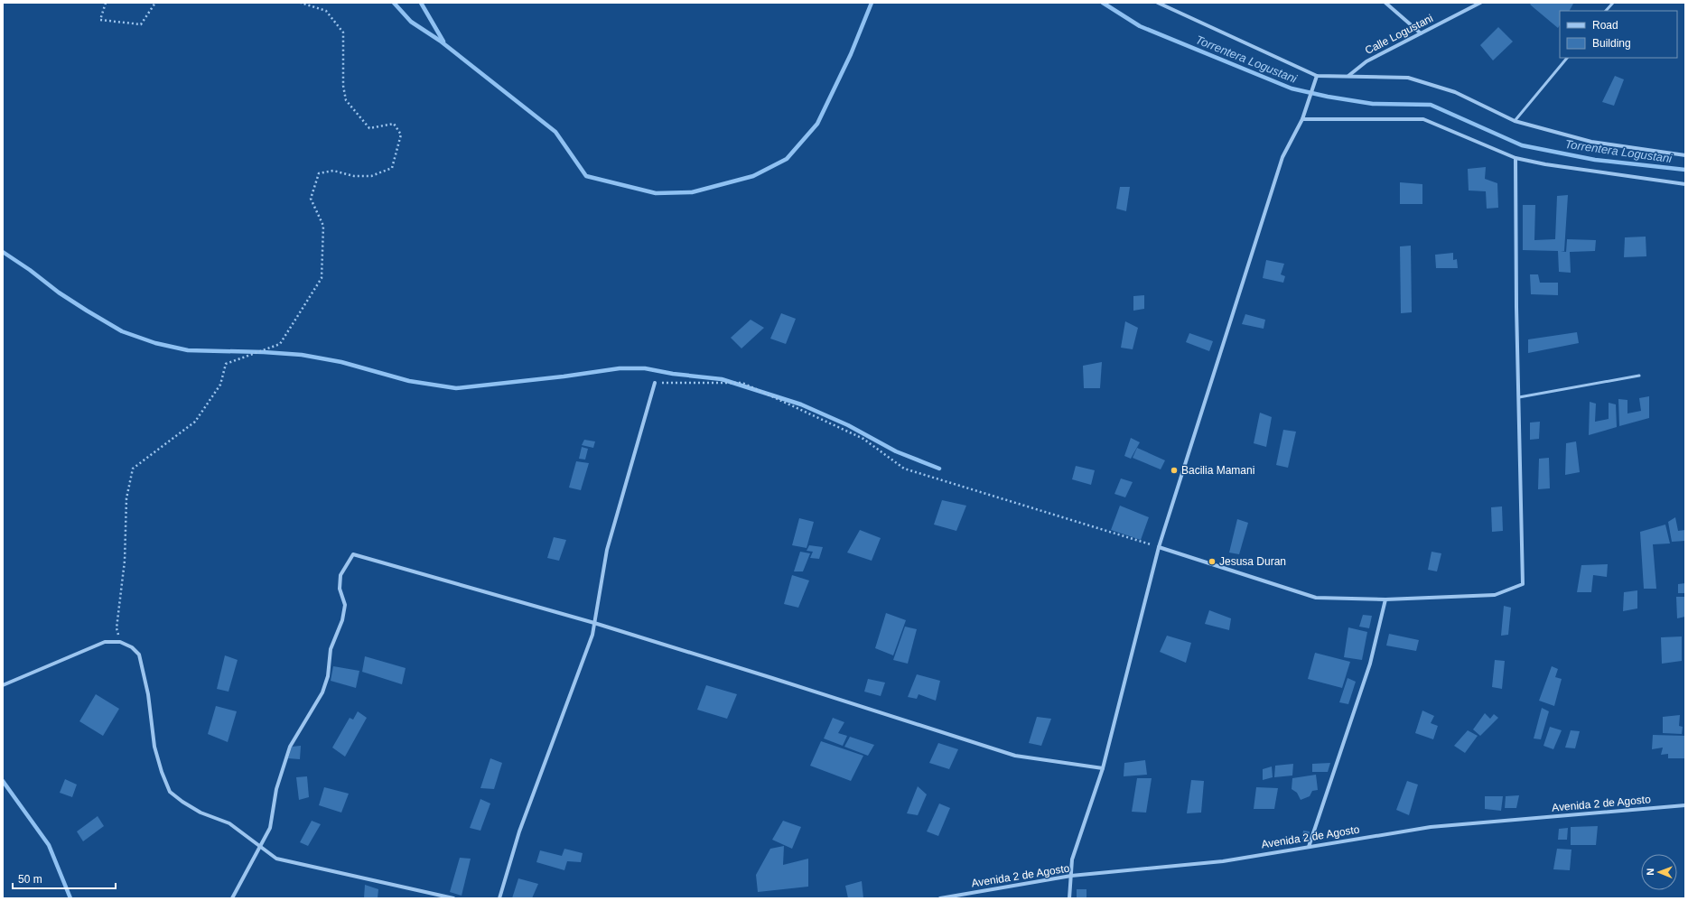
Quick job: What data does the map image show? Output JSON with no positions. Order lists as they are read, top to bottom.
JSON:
{
  "streets": {
    "street": ["Calle Logustani", "Avenida 2 de Agosto"]
  },
  "water": ["Torrentera Logustani"],
  "places": ["Bacilia Mamani", "Jesusa Duran"],
  "legend": ["Road", "Building"],
  "scale_bar": "50 m",
  "north": "left"
}
